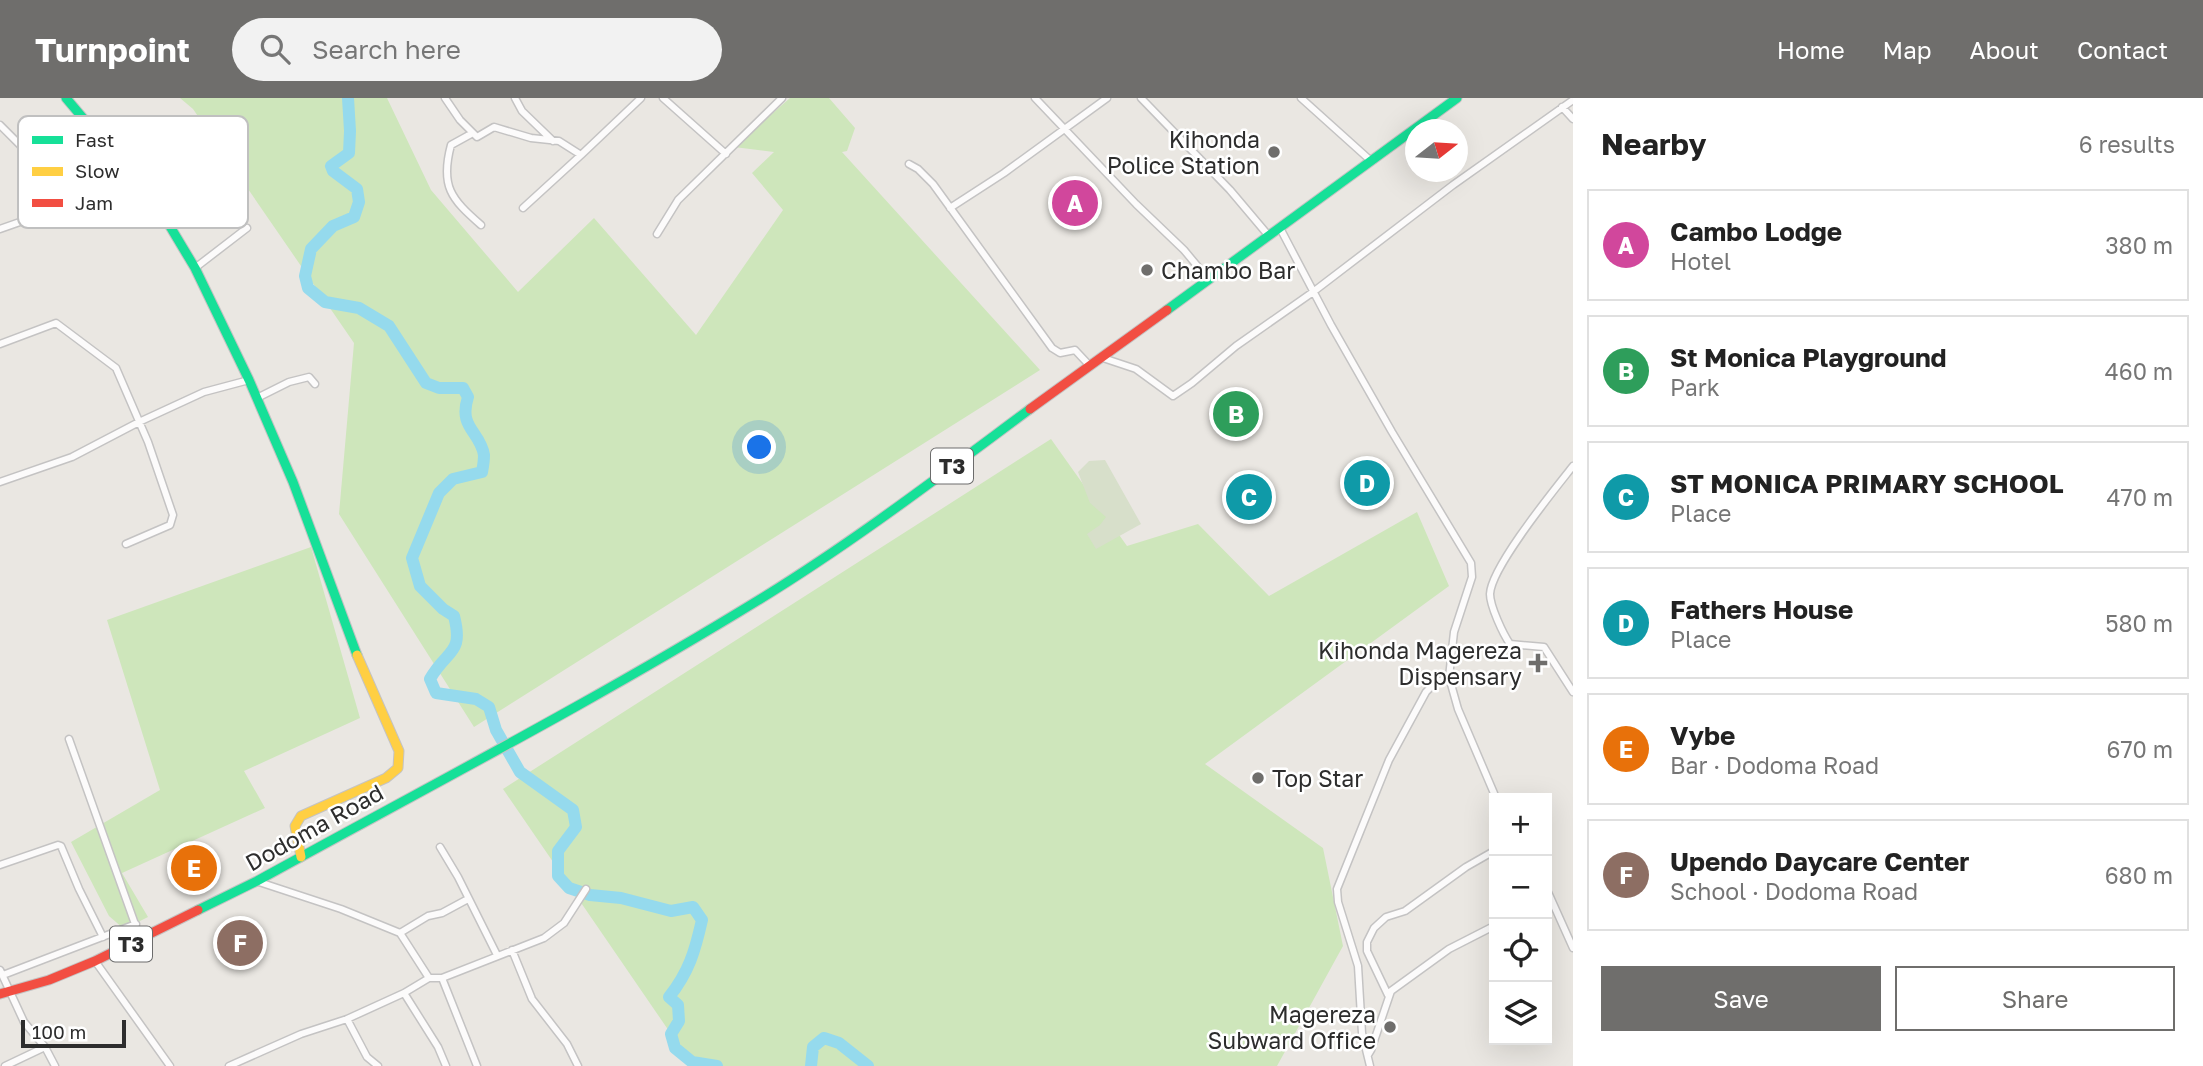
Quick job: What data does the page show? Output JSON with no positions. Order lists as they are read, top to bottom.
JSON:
{
  "streets": {
    "main road": ["T3", "Dodoma Road"]
  },
  "crossings": [
    ["T3", "Dodoma Road"]
  ],
  "places": {
    "other": [
      "Kihonda Police Station",
      "Chambo Bar",
      "Top Star",
      "Magereza Subward Office"
    ],
    "health": ["Kihonda Magereza Dispensary"]
  },
  "legend": ["Fast", "Slow", "Jam"],
  "scale_bar": "100 m",
  "north": "right",
  "page": {
    "header": "Turnpoint",
    "search": "Search here",
    "nav": [
      "Home",
      "Map",
      "About",
      "Contact"
    ],
    "heading": ["Nearby", "6 results"],
    "pins": [
      "A",
      "B",
      "D",
      "C",
      "E",
      "F"
    ],
    "list": [
      {
        "mark": "A",
        "name": "Cambo Lodge",
        "note": "Hotel",
        "value": "380 m"
      },
      {
        "mark": "B",
        "name": "St Monica Playground",
        "note": "Park",
        "value": "460 m"
      },
      {
        "mark": "C",
        "name": "ST MONICA PRIMARY SCHOOL",
        "note": "Place",
        "value": "470 m"
      },
      {
        "mark": "D",
        "name": "Fathers House",
        "note": "Place",
        "value": "580 m"
      },
      {
        "mark": "E",
        "name": "Vybe",
        "note": "Bar · Dodoma Road",
        "value": "670 m"
      },
      {
        "mark": "F",
        "name": "Upendo Daycare Center",
        "note": "School · Dodoma Road",
        "value": "680 m"
      }
    ],
    "map_buttons": ["+", "−"],
    "buttons": ["Save", "Share"],
    "scale": "100 m"
  }
}
